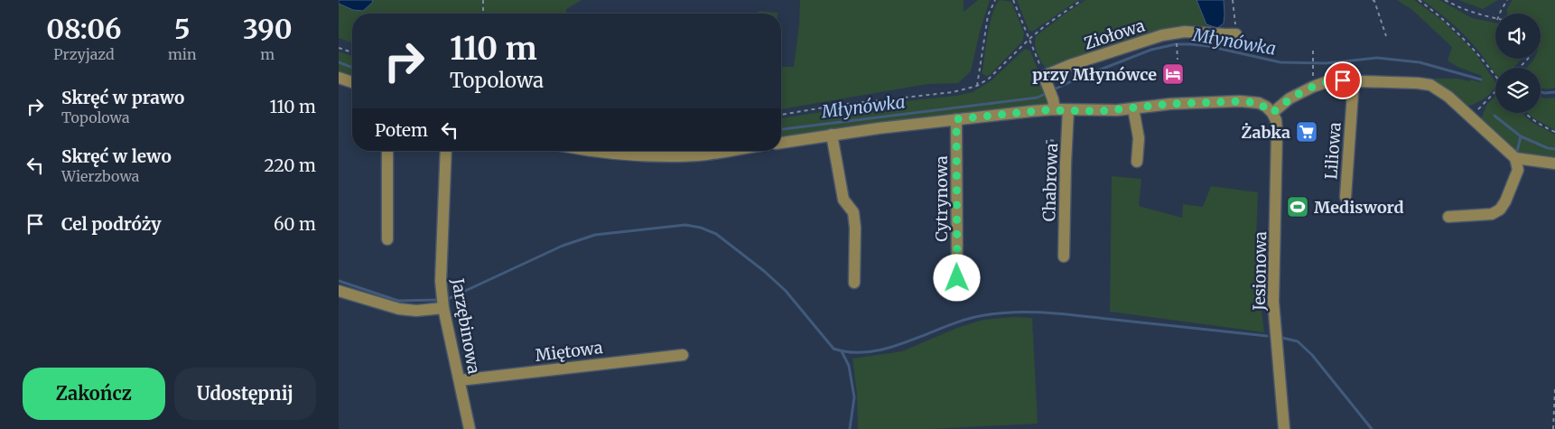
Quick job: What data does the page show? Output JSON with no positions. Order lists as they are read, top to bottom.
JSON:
{
  "streets": {
    "street": [
      "Ziołowa",
      "Liliowa",
      "Chabrowa",
      "Cytrynowa",
      "Jesionowa",
      "Jarzębinowa",
      "Miętowa"
    ]
  },
  "crossings": [
    ["Jarzębinowa", "Miętowa"]
  ],
  "water": ["Młynówka"],
  "places": {
    "hotel": ["przy Młynówce"],
    "supermarket": ["Żabka"],
    "sports": ["Medisword"]
  },
  "page": {
    "eta": [
      "08:06",
      "Przyjazd",
      "5",
      "min",
      "390",
      "m"
    ],
    "turn": ["110 m", "Topolowa"],
    "list": [
      {
        "name": "Skręć w prawo",
        "note": "Topolowa",
        "value": "110 m"
      },
      {
        "name": "Skręć w lewo",
        "note": "Wierzbowa",
        "value": "220 m"
      },
      {
        "name": "Cel podróży",
        "value": "60 m"
      }
    ],
    "then": "Potem",
    "buttons": ["Zakończ", "Udostępnij"]
  }
}
